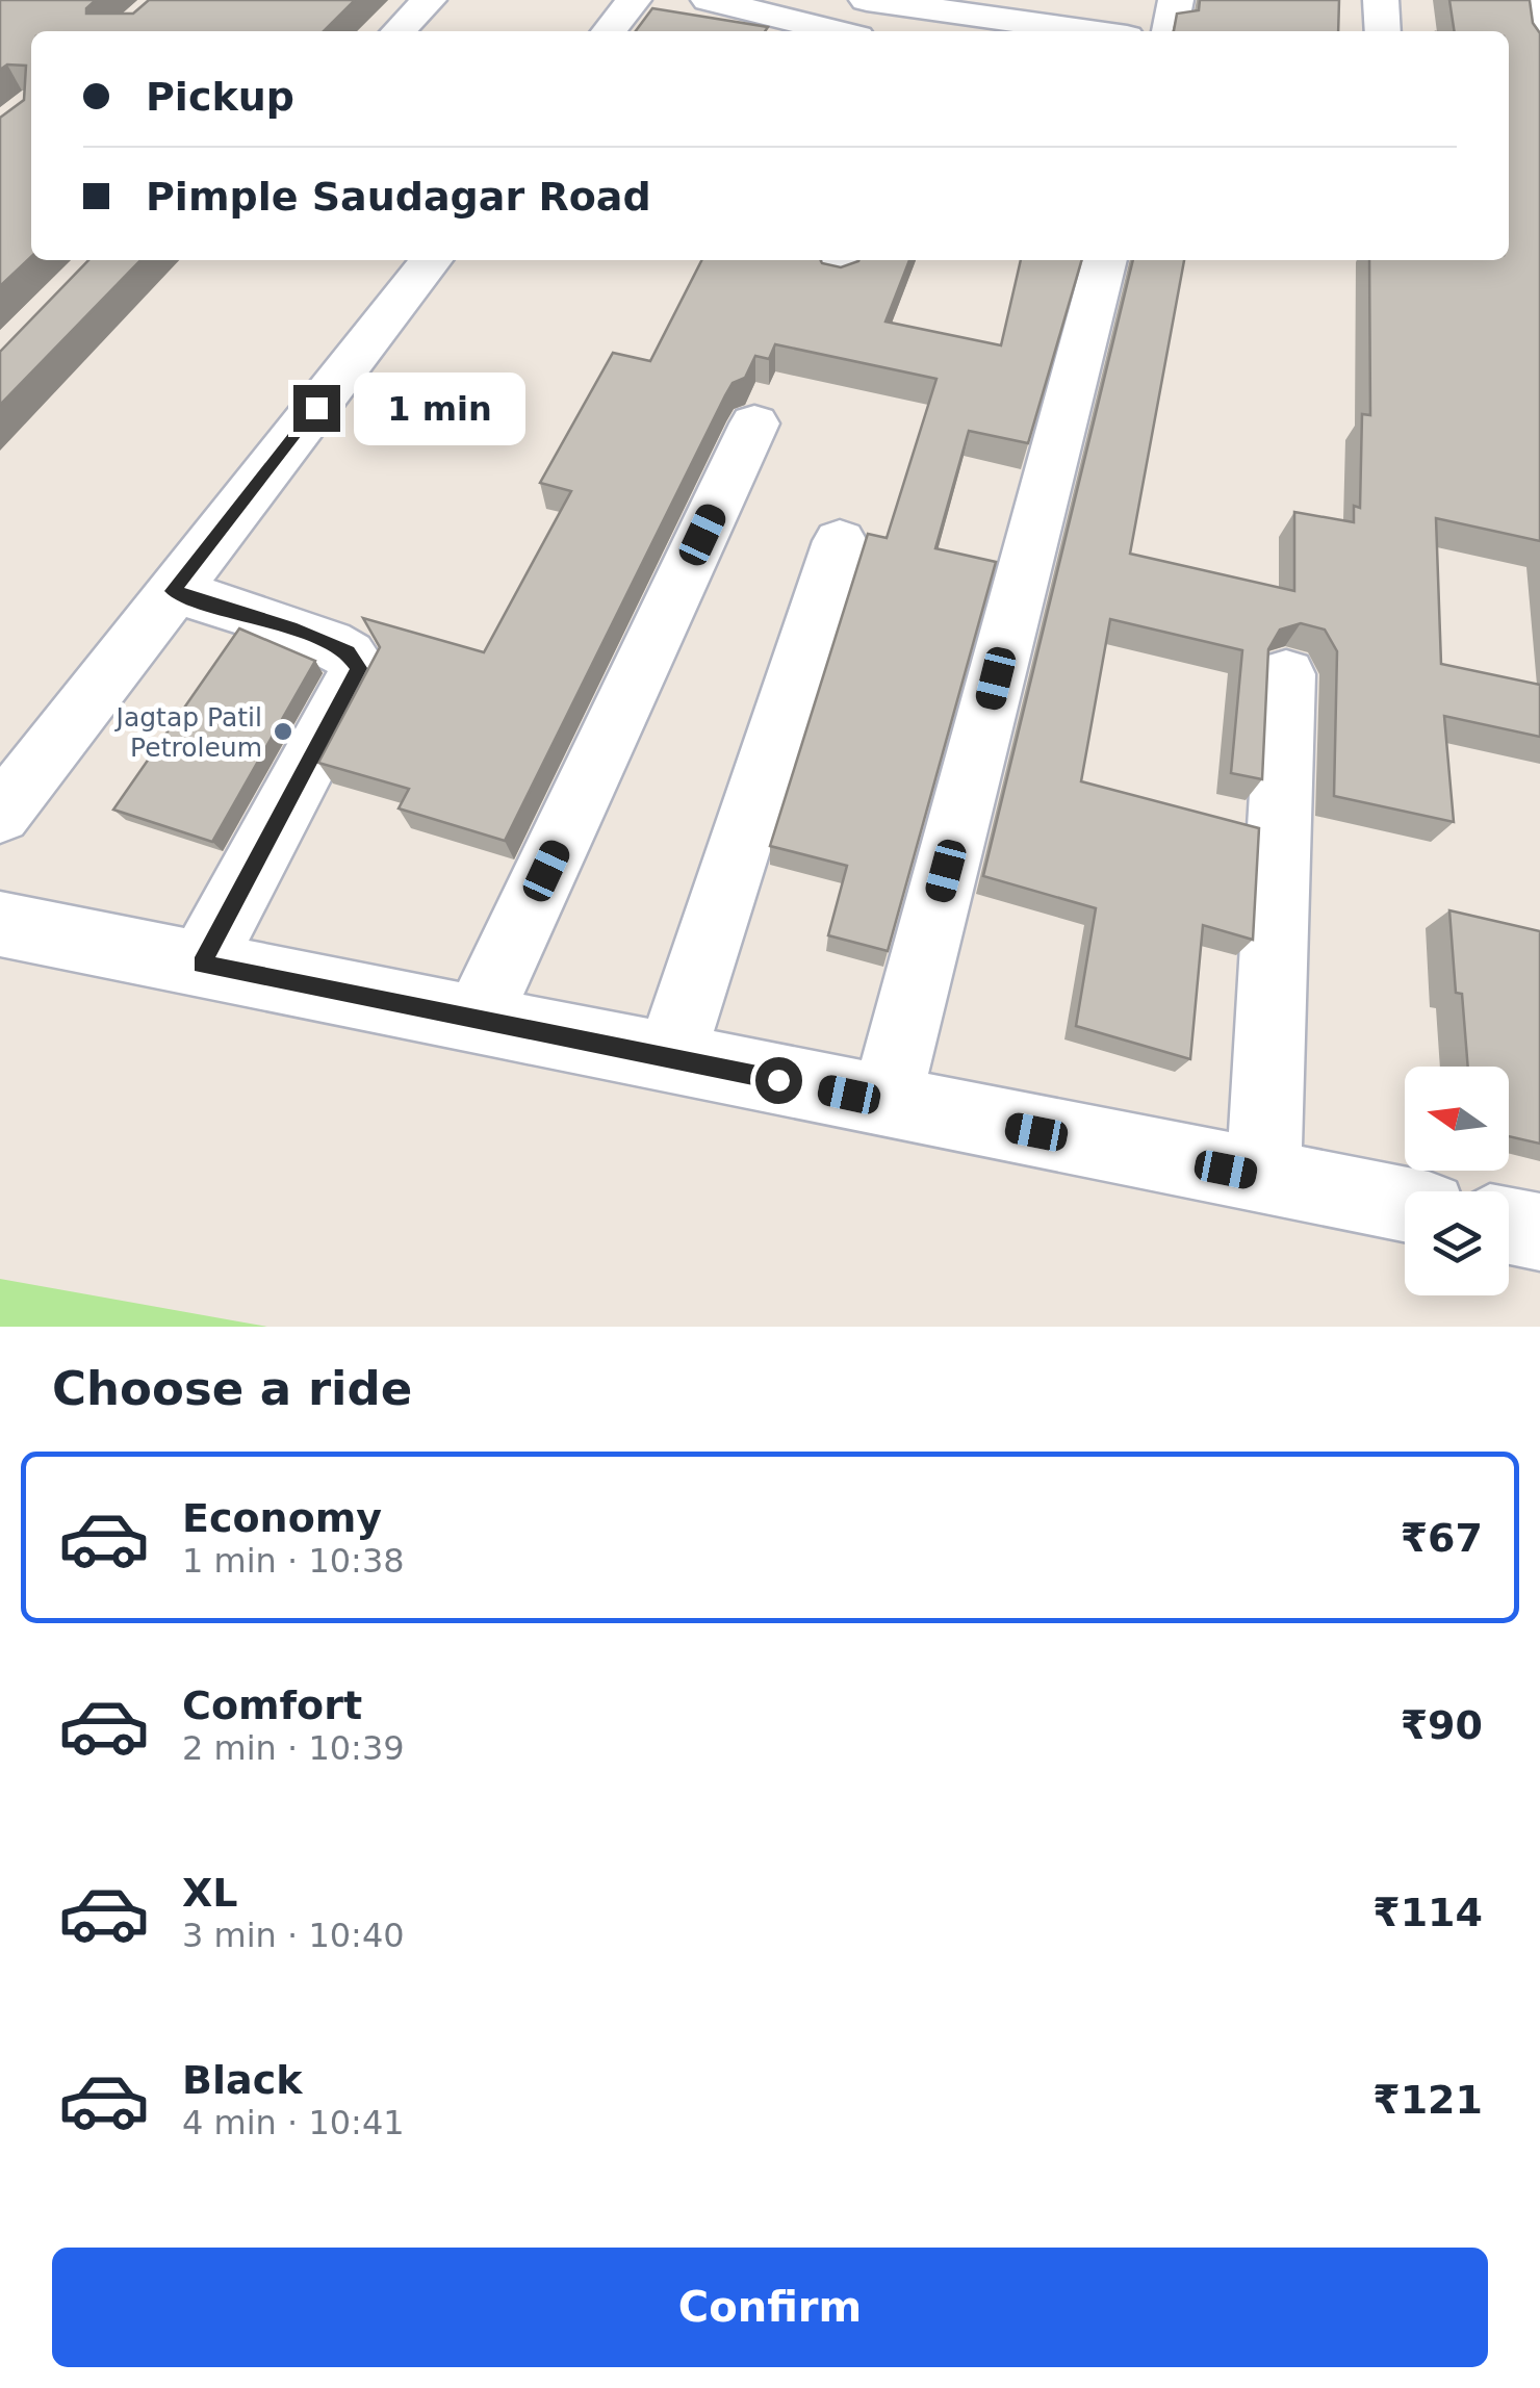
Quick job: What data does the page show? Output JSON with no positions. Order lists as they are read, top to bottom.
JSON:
{
  "places": ["Jagtap Patil Petroleum"],
  "north": "left",
  "page": {
    "banner": ["Pickup", "Pimple Saudagar Road"],
    "bubble": "1 min",
    "heading": "Choose a ride",
    "list": [
      {
        "name": "Economy",
        "note": "1 min · 10:38",
        "value": "₹67"
      },
      {
        "name": "Comfort",
        "note": "2 min · 10:39",
        "value": "₹90"
      },
      {
        "name": "XL",
        "note": "3 min · 10:40",
        "value": "₹114"
      },
      {
        "name": "Black",
        "note": "4 min · 10:41",
        "value": "₹121"
      }
    ],
    "buttons": "Confirm"
  }
}
